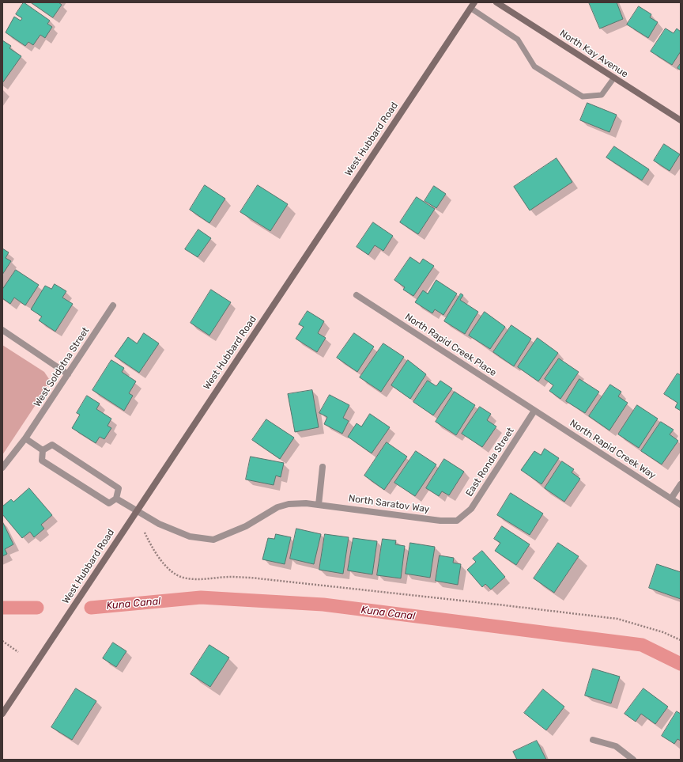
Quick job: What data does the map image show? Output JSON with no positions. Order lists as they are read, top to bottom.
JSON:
{
  "streets": {
    "street": [
      "North Kay Avenue",
      "West Hubbard Road",
      "North Rapid Creek Place",
      "West Soldotna Street",
      "North Rapid Creek Way",
      "East Ronda Street",
      "North Saratov Way"
    ]
  },
  "crossings": [
    ["West Hubbard Road", "North Saratov Way"],
    ["North Rapid Creek Place", "North Rapid Creek Way"],
    ["North Rapid Creek Place", "East Ronda Street"],
    ["North Rapid Creek Way", "East Ronda Street"],
    ["East Ronda Street", "North Saratov Way"]
  ],
  "water": ["Kuna Canal"]
}
